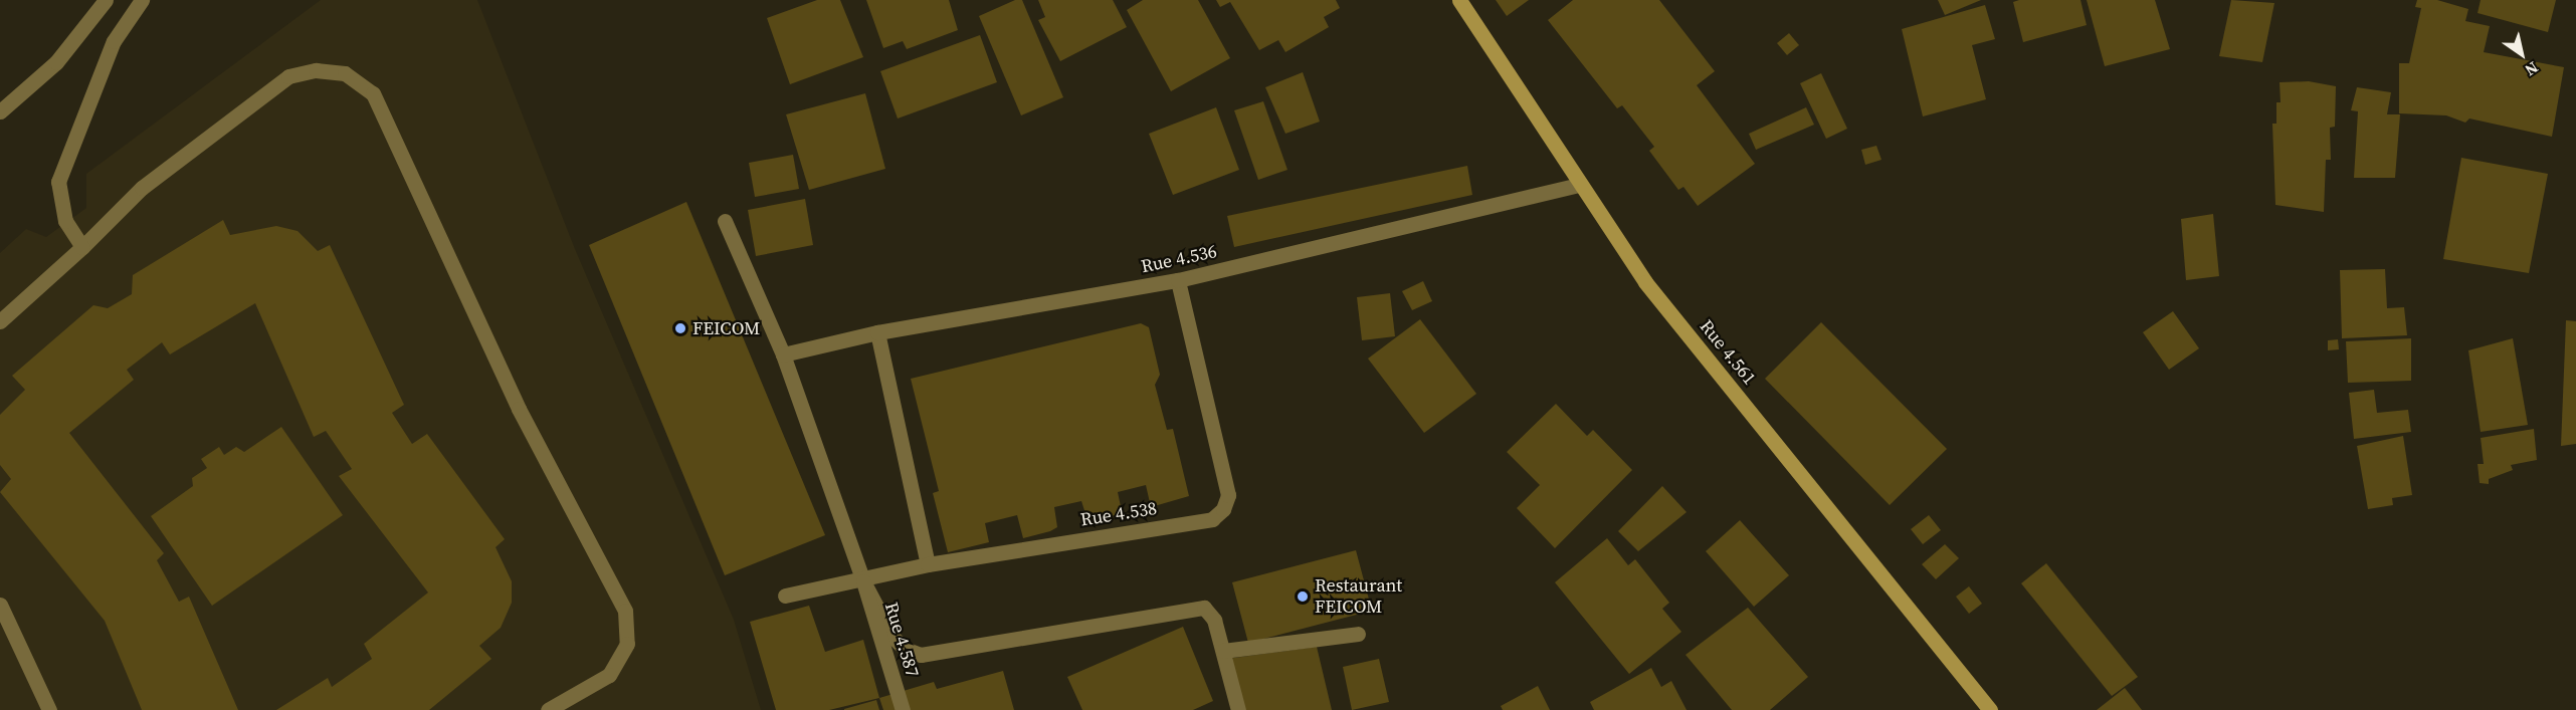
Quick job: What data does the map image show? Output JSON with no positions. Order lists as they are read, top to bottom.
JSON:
{
  "streets": {
    "main road": ["Rue 4.561"],
    "street": ["Rue 4.536", "Rue 4.538", "Rue 4.587"]
  },
  "crossings": [
    ["Rue 4.536", "Rue 4.561"],
    ["Rue 4.536", "Rue 4.538"],
    ["Rue 4.538", "Rue 4.587"]
  ],
  "places": ["FEICOM", "Restaurant FEICOM"],
  "north": "bottom right"
}
